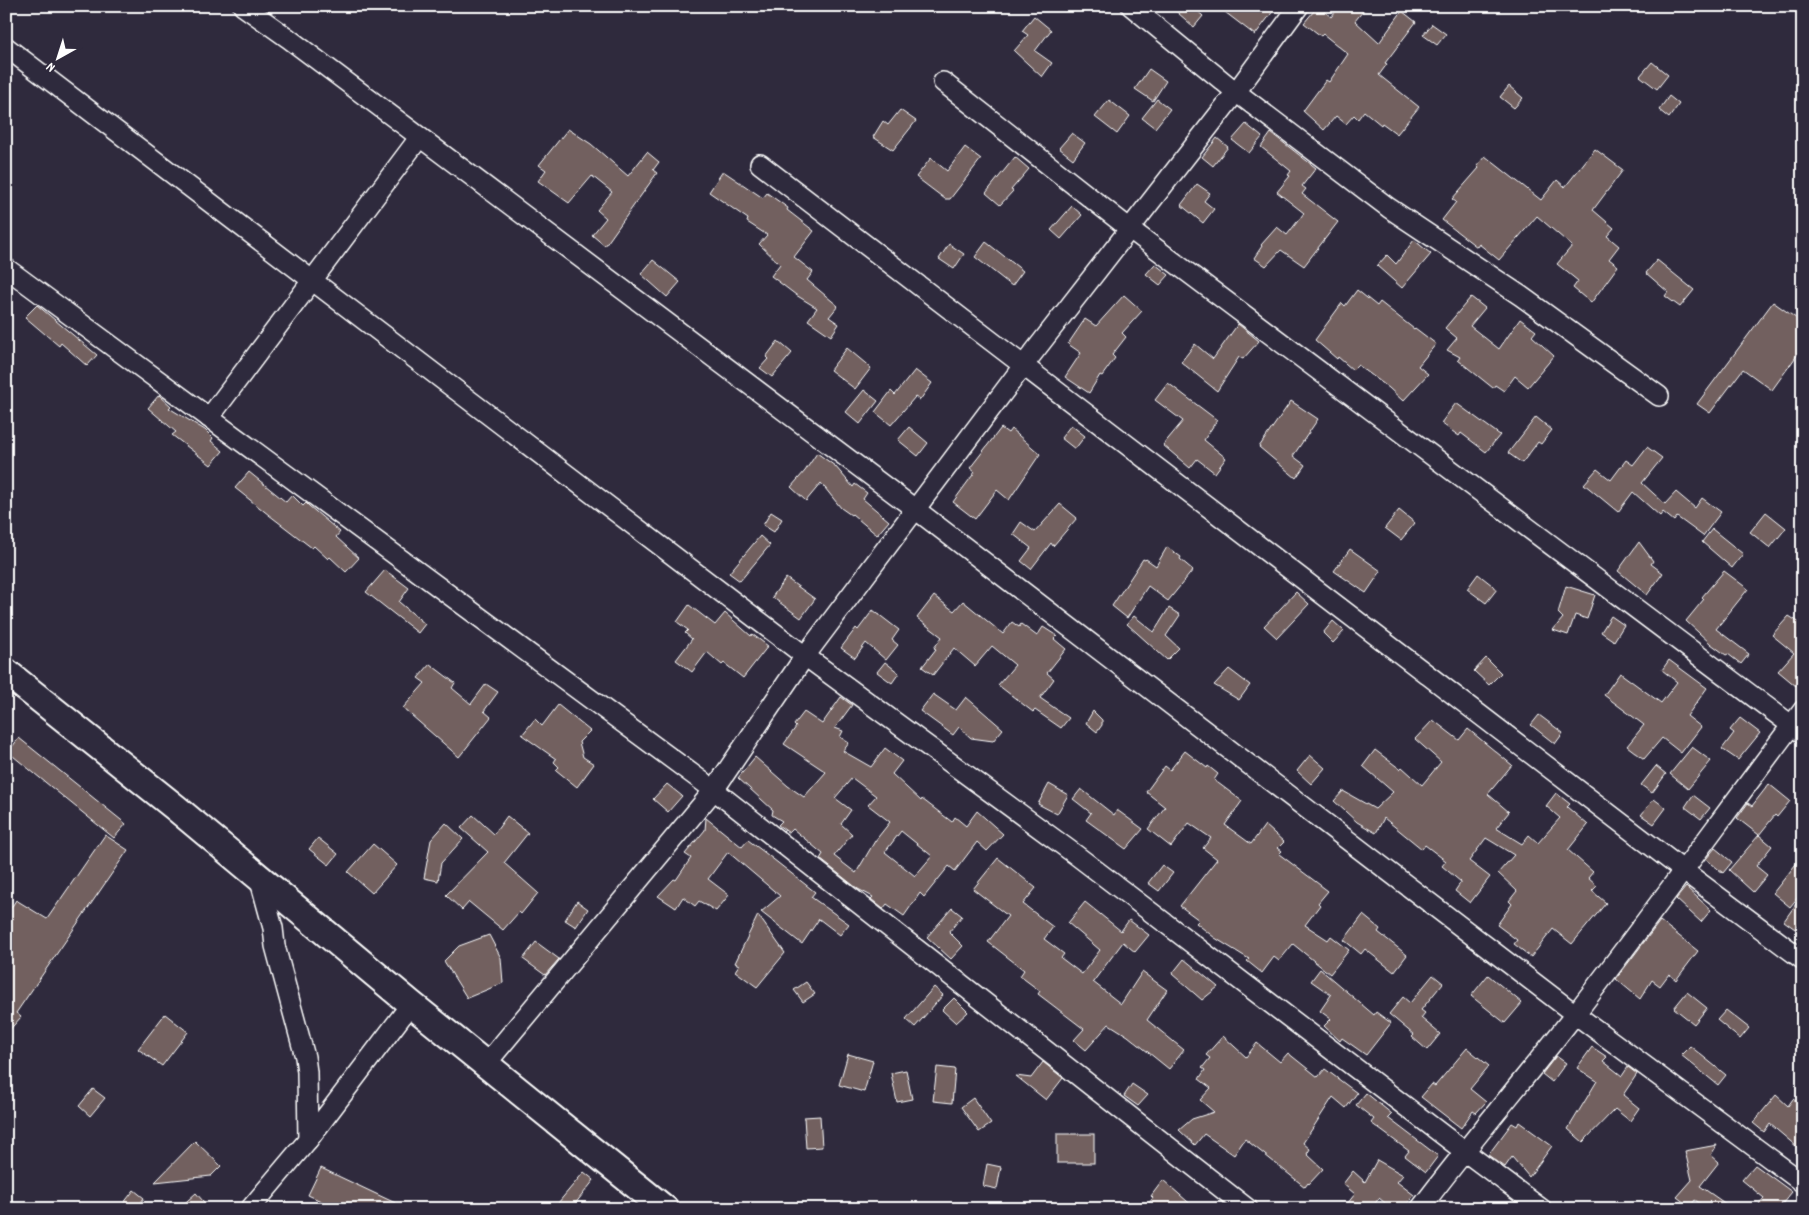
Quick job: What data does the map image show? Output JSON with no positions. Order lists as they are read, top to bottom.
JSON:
{
  "north": "bottom left"
}
